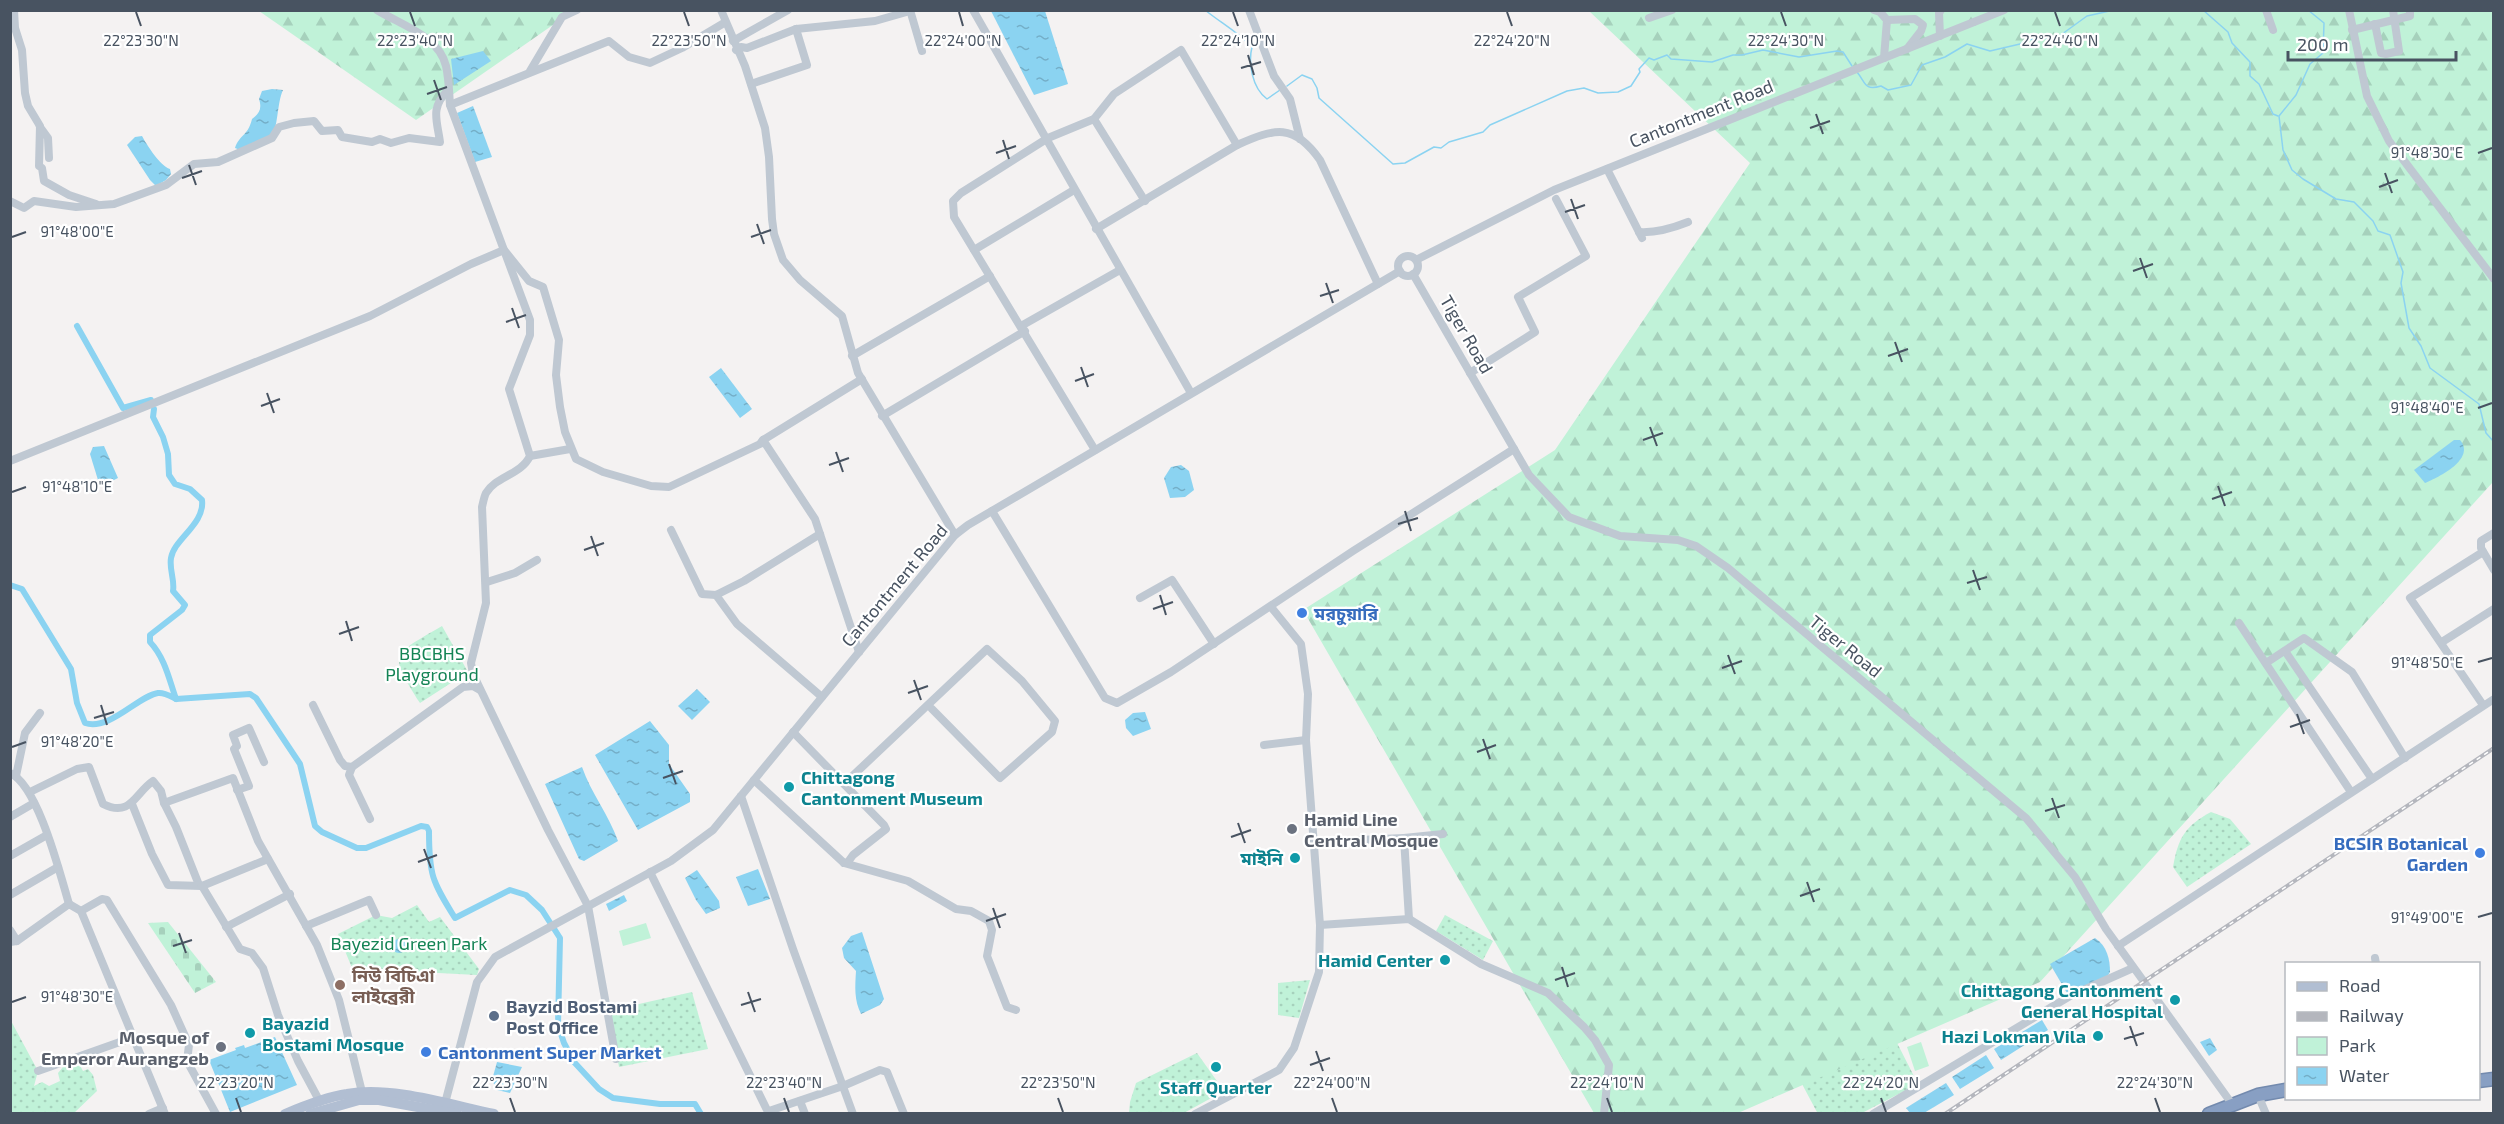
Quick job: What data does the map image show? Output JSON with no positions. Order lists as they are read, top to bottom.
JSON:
{
  "streets": {
    "street": ["Cantontment Road", "Tiger Road"]
  },
  "crossings": [
    ["Cantontment Road", "Tiger Road"]
  ],
  "parks": ["BBCBHS Playground", "Bayezid Green Park"],
  "places": [
    "মরচুয়ারি",
    "Chittagong Cantonment Museum",
    "Hamid Line Central Mosque",
    "BCSIR Botanical Garden",
    "মাইনি",
    "Hamid Center",
    "নিউ বিচিএা লাইব্রেরী",
    "Chittagong Cantonment General Hospital",
    "Bayzid Bostami Post Office",
    "Bayazid Bostami Mosque",
    "Hazi Lokman Vila",
    "Mosque of Emperor Aurangzeb",
    "Cantonment Super Market",
    "Staff Quarter"
  ],
  "legend": [
    "Road",
    "Railway",
    "Park",
    "Water"
  ],
  "scale_bar": "200 m",
  "coordinates": [
    "22°23'30\"N",
    "22°23'40\"N",
    "22°23'50\"N",
    "22°24'00\"N",
    "22°24'10\"N",
    "22°24'20\"N",
    "22°24'30\"N",
    "22°24'40\"N",
    "91°48'30\"E",
    "91°48'00\"E",
    "91°48'40\"E",
    "91°48'10\"E",
    "91°48'50\"E",
    "91°48'20\"E",
    "91°49'00\"E",
    "22°23'20\"N"
  ]
}
